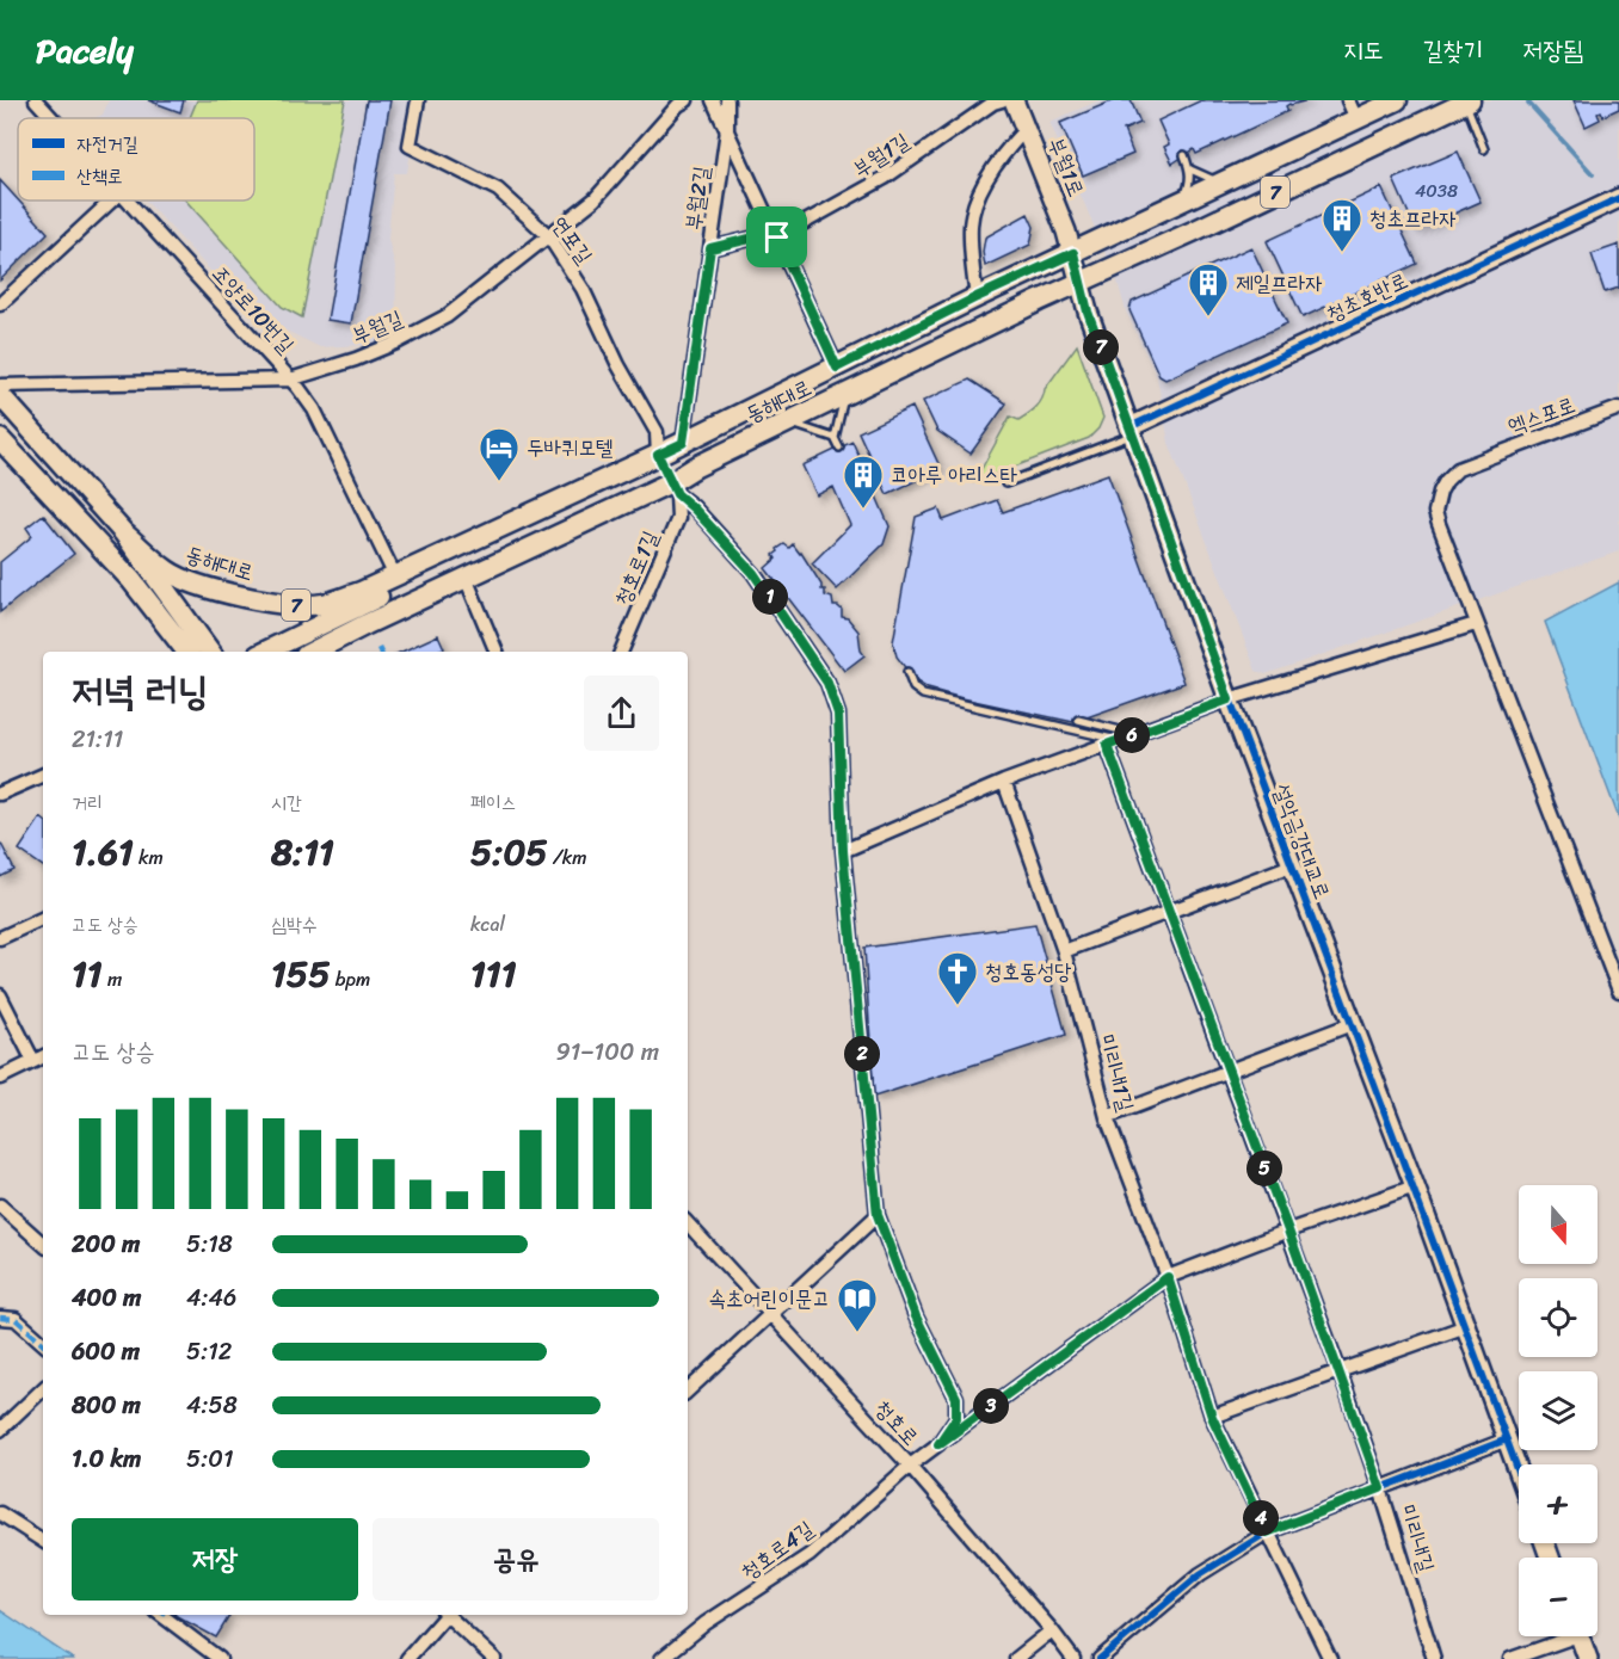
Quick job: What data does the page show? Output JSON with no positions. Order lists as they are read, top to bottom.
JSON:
{
  "streets": {
    "main road": ["7", "동해대로"],
    "street": [
      "부월1길",
      "부월1로",
      "부월2길",
      "연포길",
      "청초호반로",
      "조양로10번길",
      "부월길",
      "엑스포로",
      "청호로1길",
      "설악금강대교로",
      "미리내1길",
      "청호로",
      "미리내길",
      "청호로4길"
    ]
  },
  "crossings": [
    ["부월1길", "부월2길"],
    ["부월1로", "동해대로"],
    ["부월1로", "설악금강대교로"],
    ["부월2길", "동해대로"],
    ["연포길", "부월길"],
    ["연포길", "동해대로"],
    ["청초호반로", "설악금강대교로"],
    ["조양로10번길", "부월길"],
    ["조양로10번길", "동해대로"],
    ["동해대로", "청호로1길"],
    ["동해대로", "설악금강대교로"],
    ["설악금강대교로", "청호로4길"],
    ["미리내1길", "청호로4길"],
    ["청호로", "청호로4길"],
    ["미리내길", "청호로4길"]
  ],
  "places": {
    "building": ["청초프라자", "제일프라자", "코아루 아리스타"],
    "hotel": ["두바퀴모텔"],
    "church": ["청호동성당"],
    "library": ["속초어린이문고"]
  },
  "house_numbers": ["4038"],
  "legend": ["자전거길", "산책로"],
  "north": "bottom",
  "page": {
    "header": "Pacely",
    "nav": ["지도", "길찾기", "저장됨"],
    "pins": [
      "7",
      "1",
      "6",
      "2",
      "5",
      "3",
      "4"
    ],
    "heading": ["저녁 러닝", "21:11"],
    "stats": [
      ["거리", "1.61 km"],
      ["시간", "8:11"],
      ["페이스", "5:05 /km"],
      ["고도 상승", "11 m"],
      ["심박수", "155 bpm"],
      ["kcal", "111"]
    ],
    "chart": ["고도 상승", "91–100 m"],
    "map_buttons": ["+", "−"],
    "list": [
      {
        "name": "200 m",
        "note": "5:18"
      },
      {
        "name": "400 m",
        "note": "4:46"
      },
      {
        "name": "600 m",
        "note": "5:12"
      },
      {
        "name": "800 m",
        "note": "4:58"
      },
      {
        "name": "1.0 km",
        "note": "5:01"
      }
    ],
    "buttons": ["저장", "공유"]
  }
}
